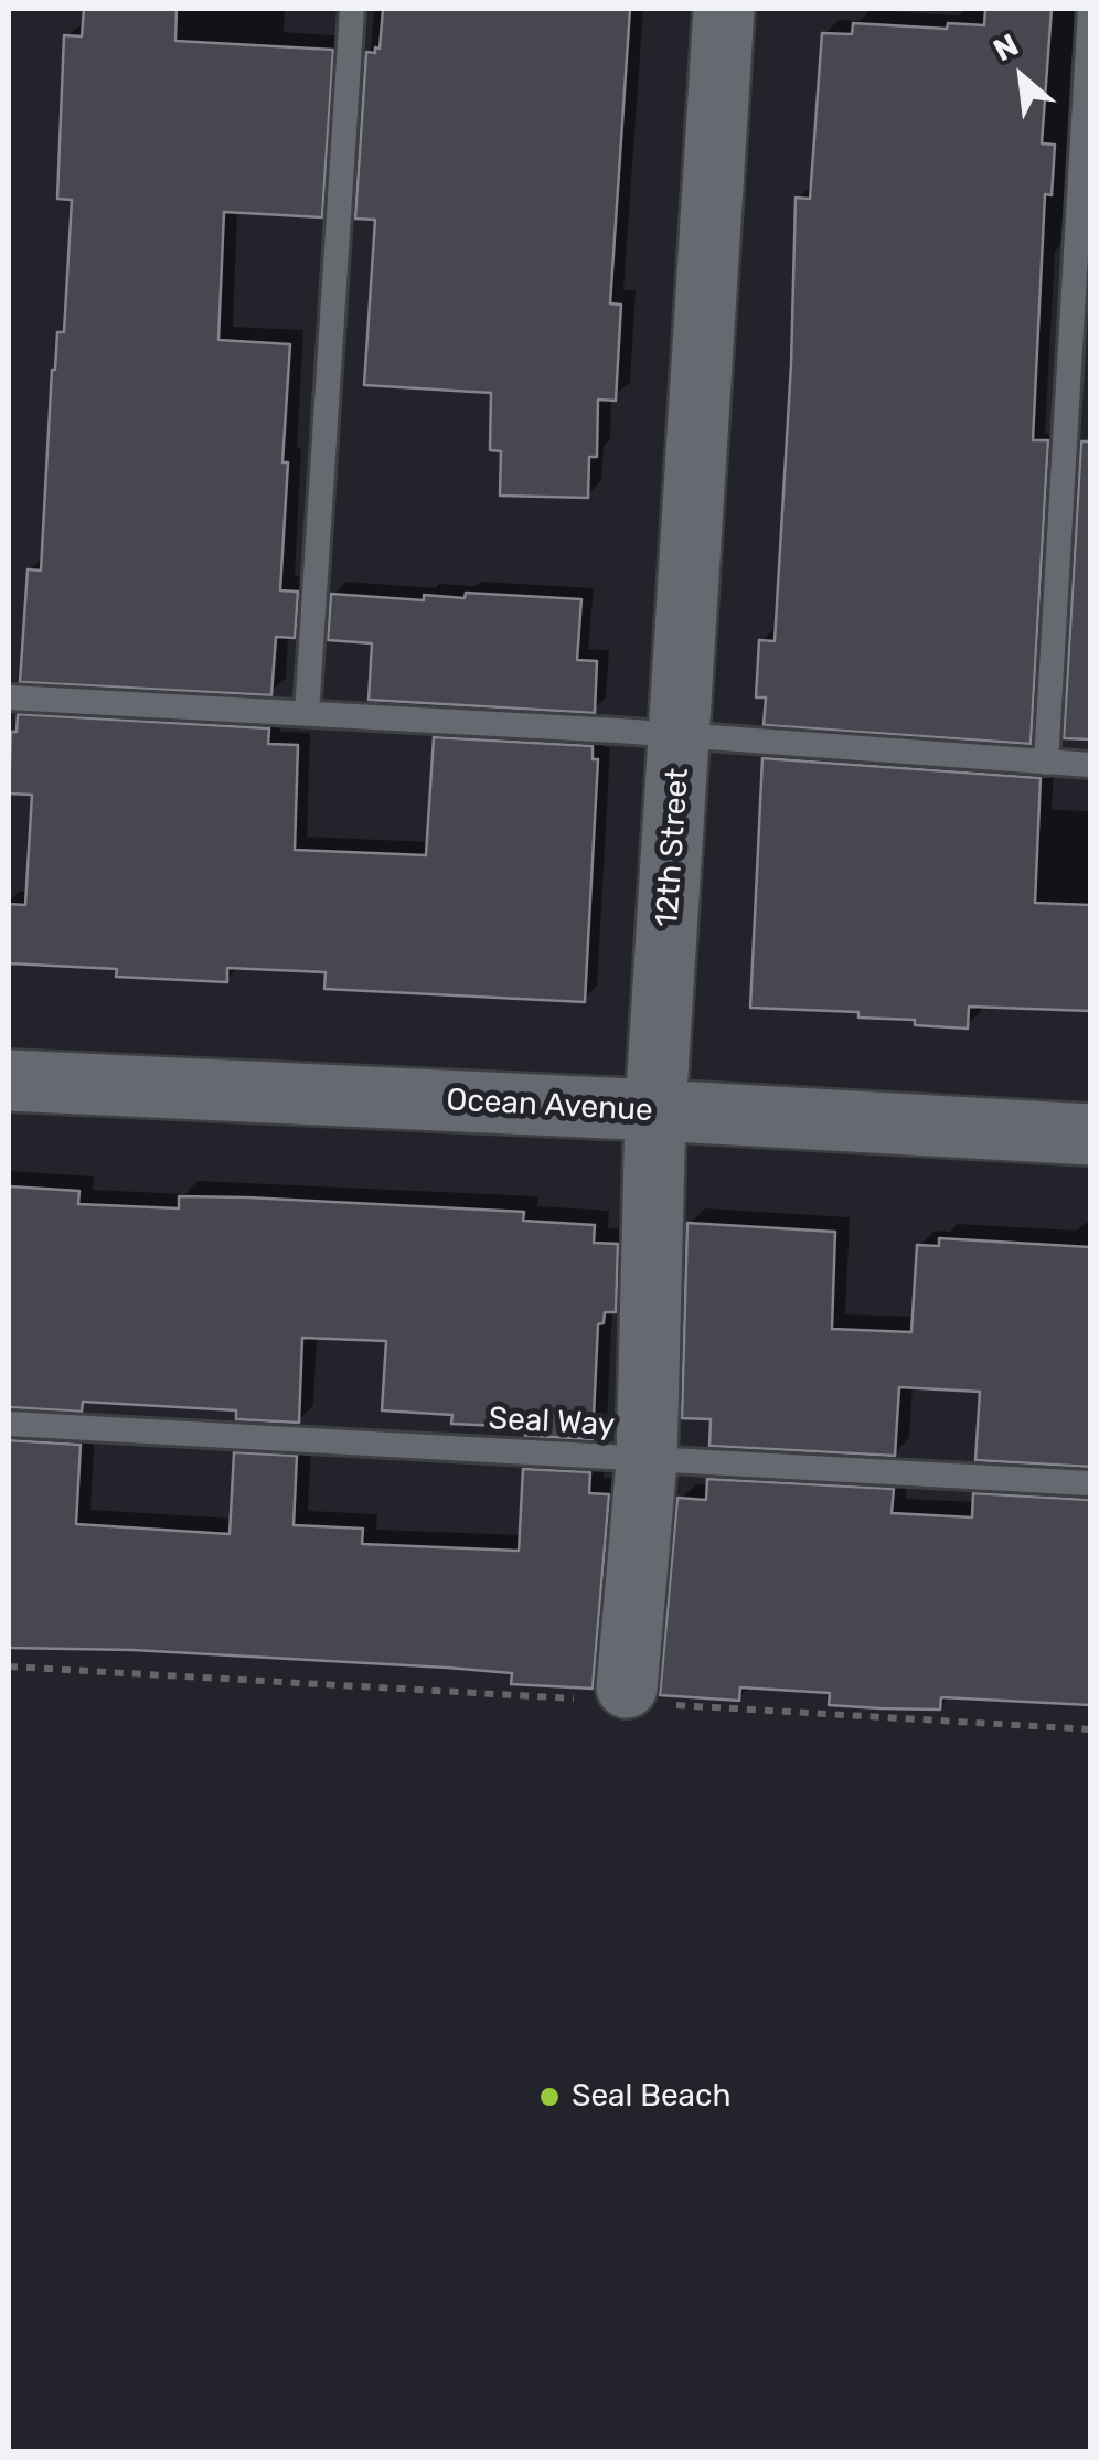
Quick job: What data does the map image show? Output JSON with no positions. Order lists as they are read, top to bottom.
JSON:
{
  "streets": {
    "street": ["12th Street", "Ocean Avenue"],
    "lane": ["Seal Way"]
  },
  "crossings": [
    ["12th Street", "Ocean Avenue"],
    ["12th Street", "Seal Way"]
  ],
  "places": ["Seal Beach"],
  "north": "top left"
}
